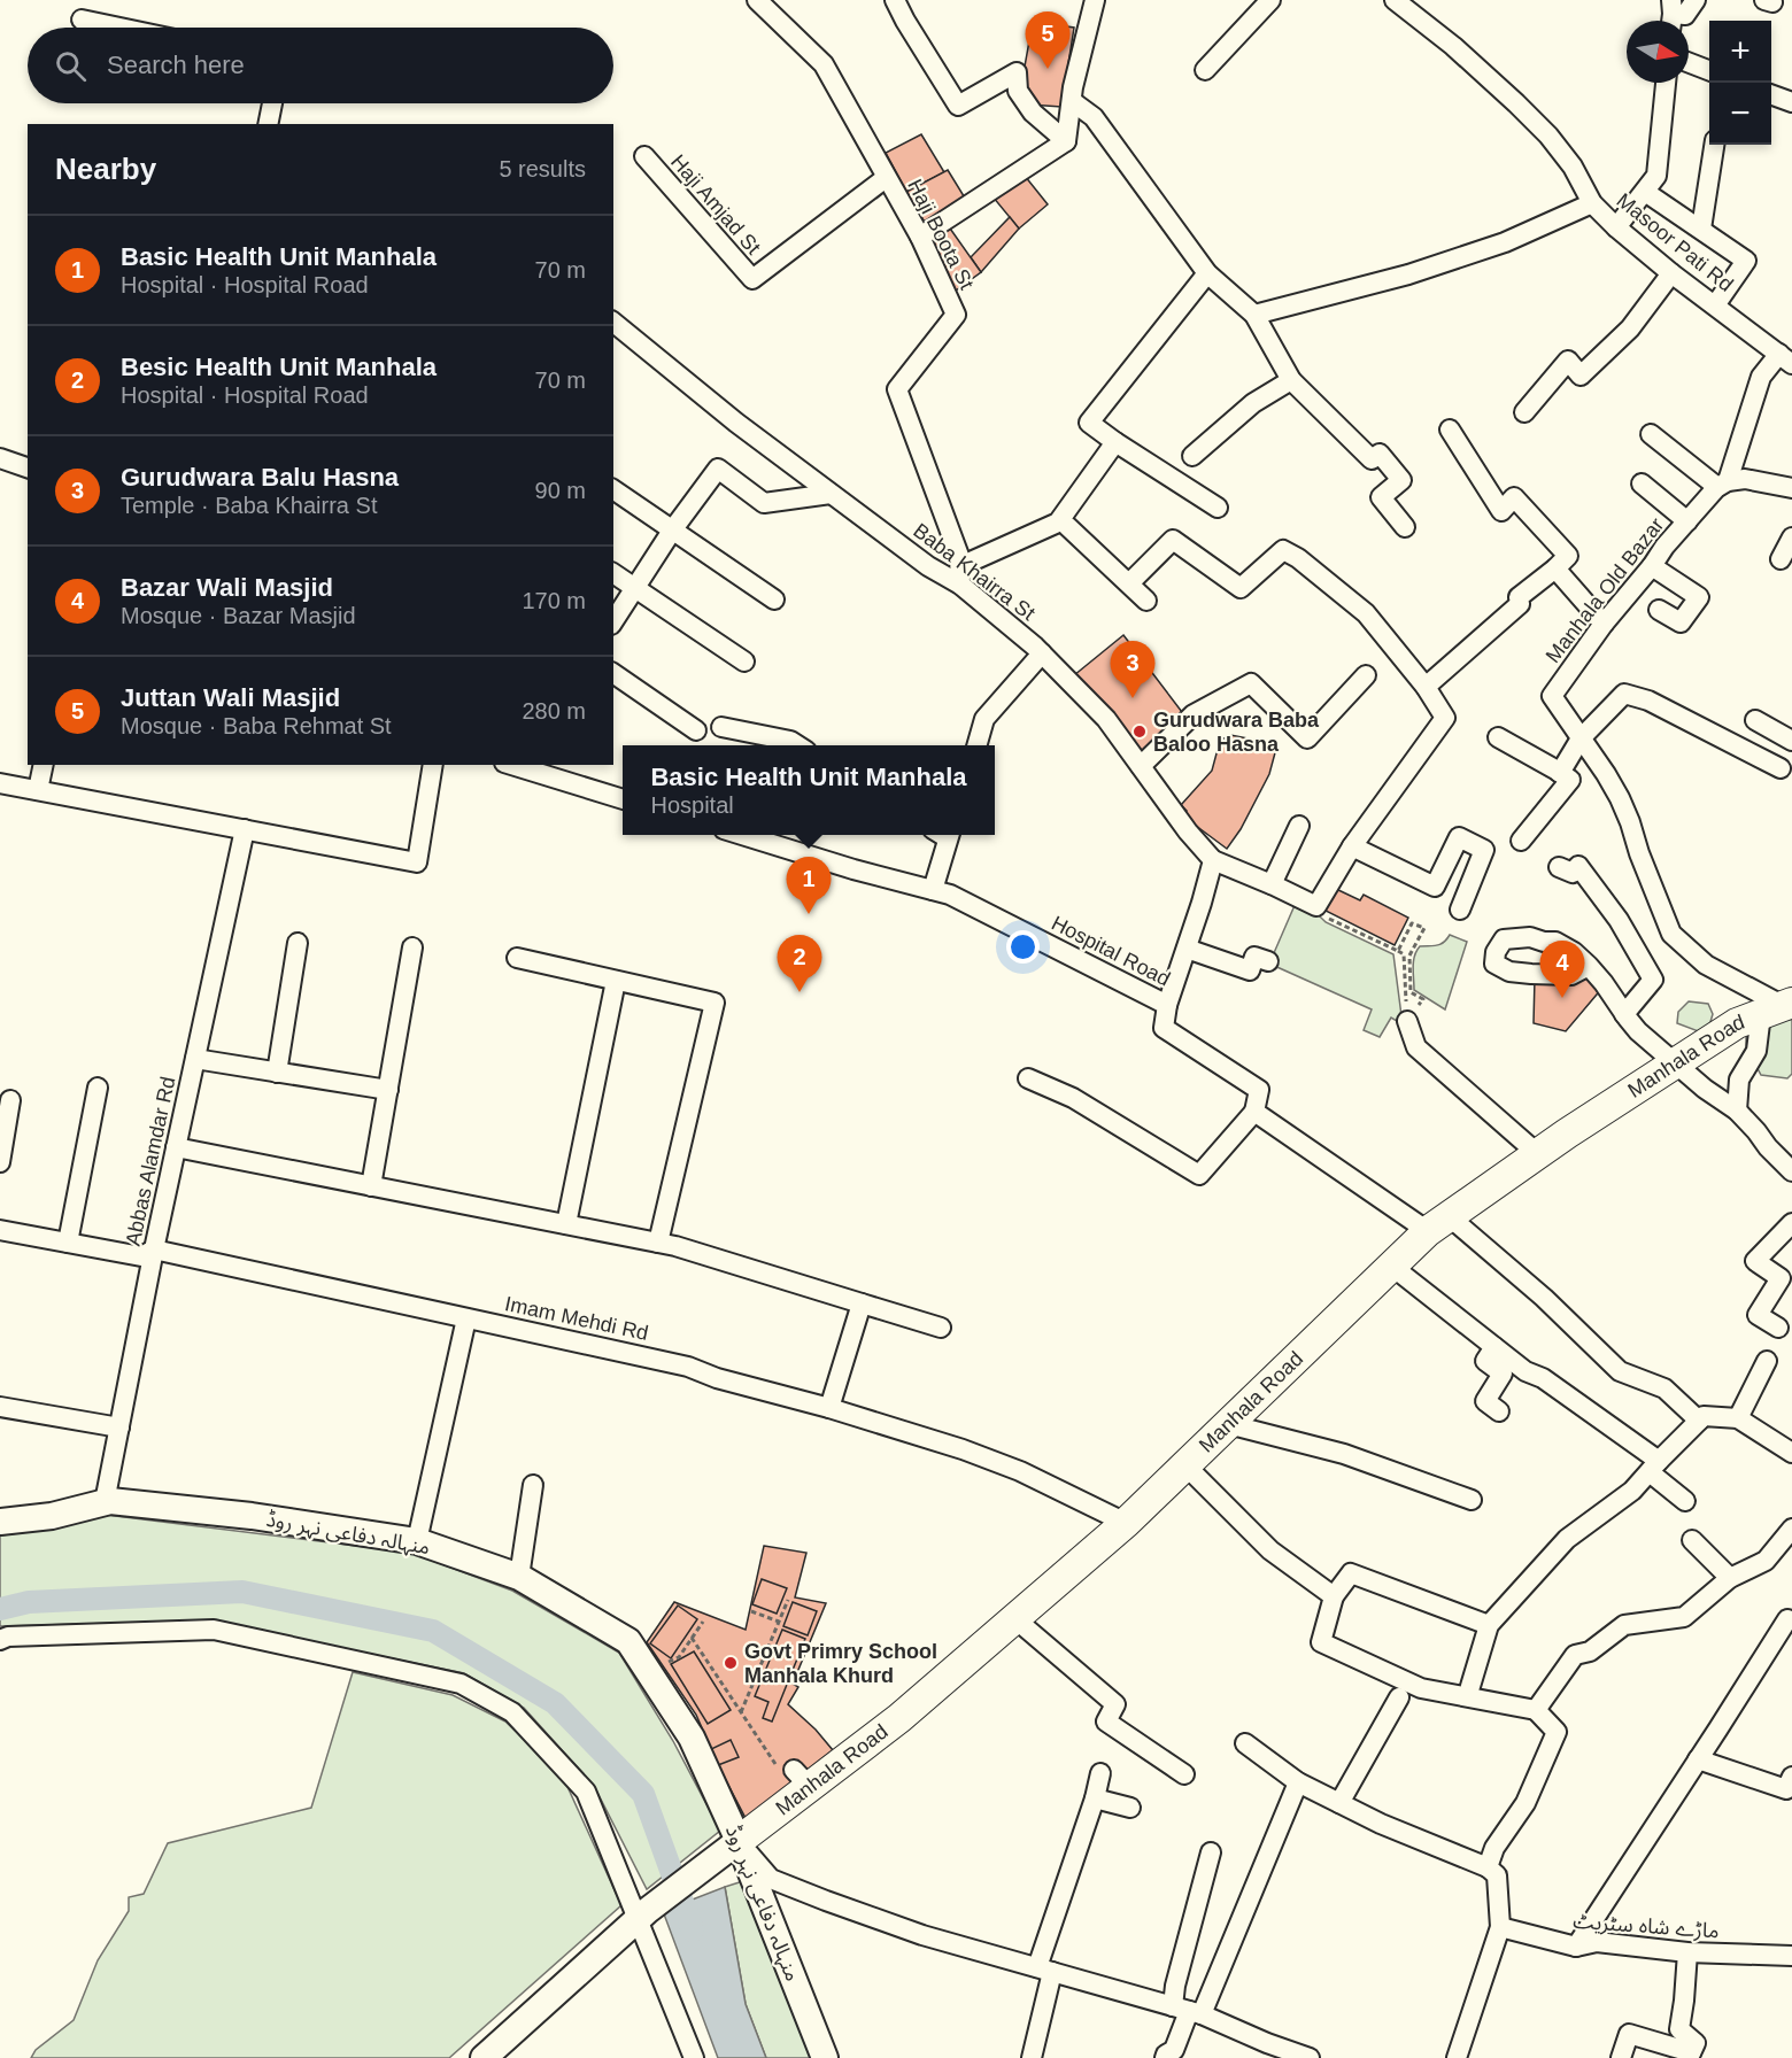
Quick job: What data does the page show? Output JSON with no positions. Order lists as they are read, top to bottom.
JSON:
{
  "streets": {
    "main road": ["Manhala Road"],
    "street": [
      "Haji Amjad St",
      "Haji Boota St",
      "Masoor Pati Rd",
      "Baba Khairra St",
      "Manhala Old Bazar",
      "Hospital Road",
      "Abbas Alamdar Rd",
      "Imam Mehdi Rd",
      "منہالہ دفاعی نہر روڈ",
      "ماڑے شاہ سٹریٹ"
    ]
  },
  "crossings": [
    ["Haji Amjad St", "Haji Boota St"],
    ["Haji Boota St", "Baba Khairra St"],
    ["Manhala Old Bazar", "Manhala Road"],
    ["Manhala Road", "Imam Mehdi Rd"],
    ["Manhala Road", "منہالہ دفاعی نہر روڈ"],
    ["Abbas Alamdar Rd", "Imam Mehdi Rd"],
    ["Abbas Alamdar Rd", "منہالہ دفاعی نہر روڈ"]
  ],
  "places": ["Gurudwara Baba Baloo Hasna", "Govt Primry School Manhala Khurd"],
  "north": "right",
  "page": {
    "pins": [
      "5",
      "3",
      "1",
      "2",
      "4"
    ],
    "map_buttons": ["+", "−"],
    "search": "Search here",
    "heading": ["Nearby", "5 results"],
    "list": [
      {
        "mark": "1",
        "name": "Basic Health Unit Manhala",
        "note": "Hospital · Hospital Road",
        "value": "70 m"
      },
      {
        "mark": "2",
        "name": "Besic Health Unit Manhala",
        "note": "Hospital · Hospital Road",
        "value": "70 m"
      },
      {
        "mark": "3",
        "name": "Gurudwara Balu Hasna",
        "note": "Temple · Baba Khairra St",
        "value": "90 m"
      },
      {
        "mark": "4",
        "name": "Bazar Wali Masjid",
        "note": "Mosque · Bazar Masjid",
        "value": "170 m"
      },
      {
        "mark": "5",
        "name": "Juttan Wali Masjid",
        "note": "Mosque · Baba Rehmat St",
        "value": "280 m"
      }
    ],
    "popup": ["Basic Health Unit Manhala", "Hospital"]
  }
}
